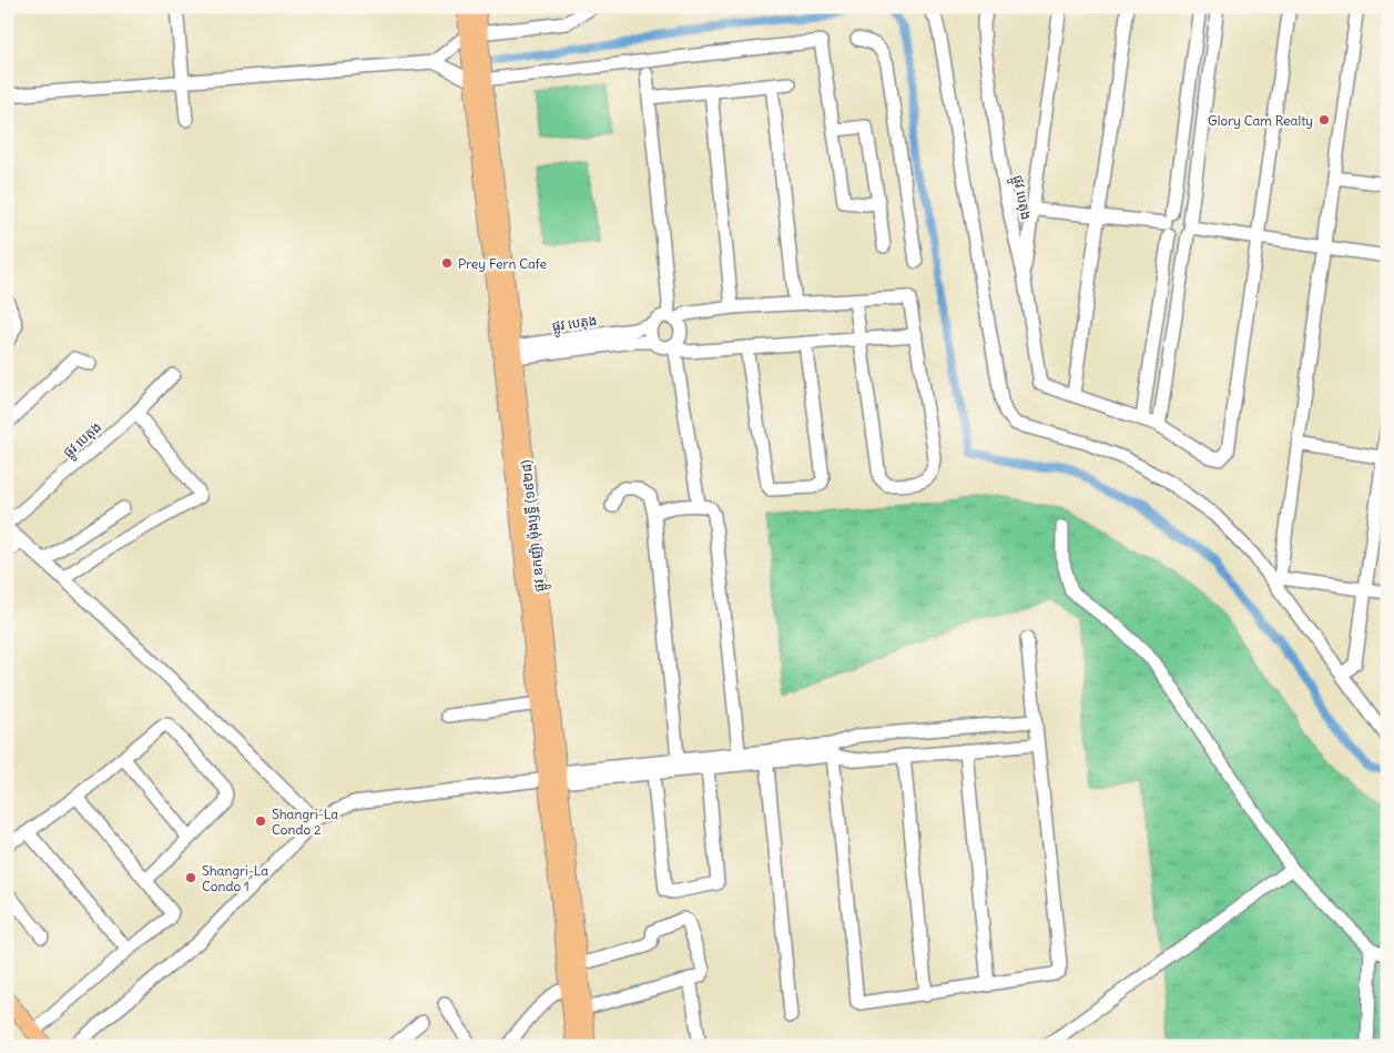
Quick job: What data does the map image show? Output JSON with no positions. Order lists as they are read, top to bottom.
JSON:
{
  "streets": {
    "main road": ["ផ្លូវ ឧកញ៉ា ម៉ុងឫទ្ធី (១៩២៨)"],
    "street": ["ផ្លូវ បេតុង"]
  },
  "crossings": [
    ["ផ្លូវ បេតុង", "ផ្លូវ ឧកញ៉ា ម៉ុងឫទ្ធី (១៩២៨)"]
  ],
  "places": [
    "Glory Cam Realty",
    "Prey Fern Cafe",
    "Shangri-La Condo 2",
    "Shangri-La Condo 1"
  ]
}
